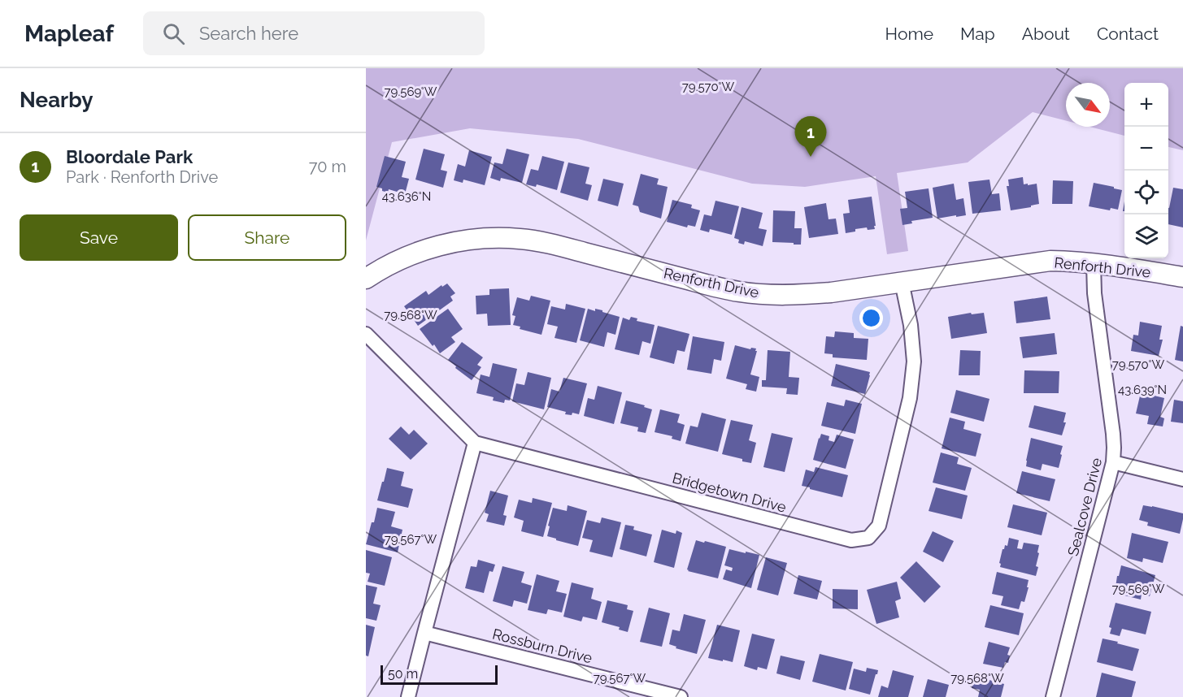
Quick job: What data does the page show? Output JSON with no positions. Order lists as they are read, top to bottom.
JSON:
{
  "streets": {
    "street": [
      "Renforth Drive",
      "Bridgetown Drive",
      "Sealcove Drive",
      "Rossburn Drive"
    ]
  },
  "crossings": [
    ["Renforth Drive", "Bridgetown Drive"],
    ["Renforth Drive", "Sealcove Drive"]
  ],
  "scale_bar": "50 m",
  "north": "bottom right",
  "page": {
    "header": "Mapleaf",
    "search": "Search here",
    "nav": [
      "Home",
      "Map",
      "About",
      "Contact"
    ],
    "heading": "Nearby",
    "map_buttons": ["+", "−"],
    "pins": "1",
    "list": [
      {
        "mark": "1",
        "name": "Bloordale Park",
        "note": "Park · Renforth Drive",
        "value": "70 m"
      }
    ],
    "buttons": ["Save", "Share"],
    "scale": "50 m"
  },
  "coordinates": [
    "79.570°W",
    "79.569°W",
    "43.636°N",
    "79.568°W",
    "43.639°N",
    "79.567°W"
  ]
}
